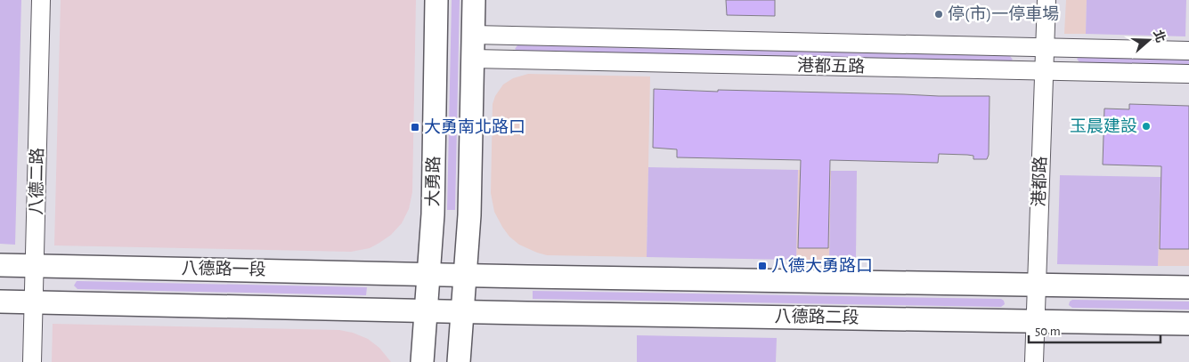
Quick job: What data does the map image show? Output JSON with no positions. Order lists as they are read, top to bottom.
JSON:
{
  "streets": {
    "street": [
      "港都五路",
      "八德二路",
      "大勇路",
      "港都路",
      "八德路一段",
      "八德路二段"
    ]
  },
  "crossings": [
    ["港都五路", "大勇路"],
    ["港都五路", "港都路"],
    ["八德二路", "八德路一段"],
    ["大勇路", "八德路一段"],
    ["大勇路", "八德路二段"],
    ["港都路", "八德路二段"]
  ],
  "places": {
    "other": ["停(市)一停車場", "玉晨建設"],
    "transit": ["大勇南北路口", "八德大勇路口"]
  },
  "scale_bar": "50 m",
  "north": "right"
}
